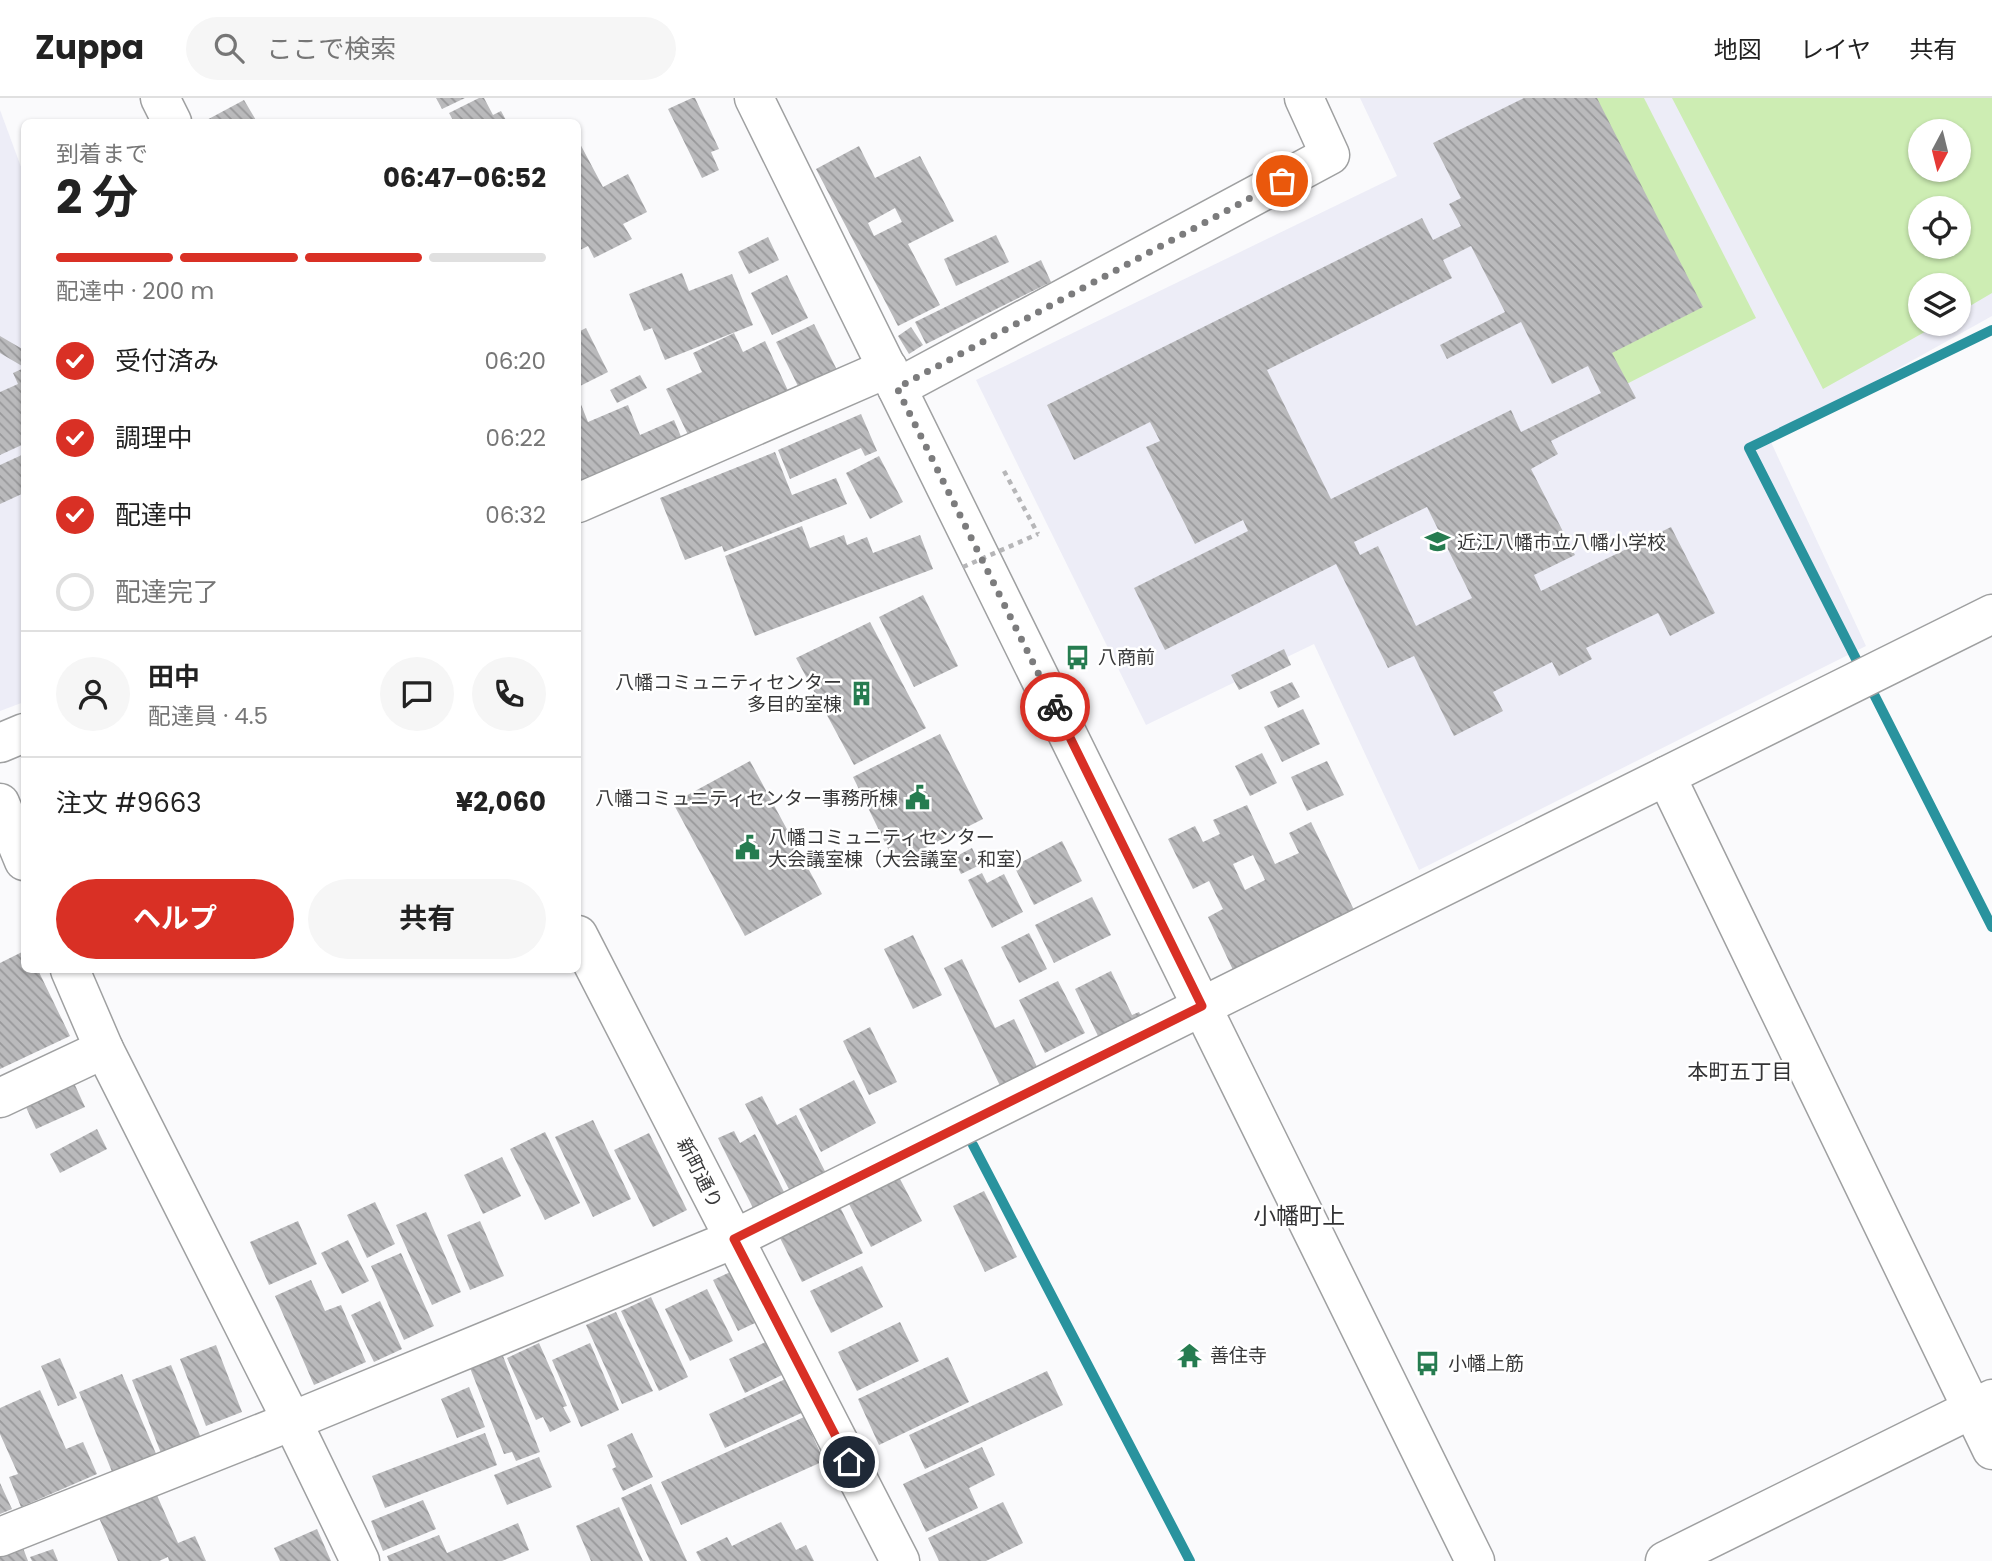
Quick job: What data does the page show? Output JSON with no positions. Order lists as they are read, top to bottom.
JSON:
{
  "streets": {
    "street": ["新町通り"]
  },
  "districts": ["本町五丁目", "小幡町上"],
  "places": {
    "school or university": ["近江八幡市立八幡小学校"],
    "bus stop": ["八商前", "小幡上筋"],
    "building": ["八幡コミュニティセンター 多目的室棟"],
    "public building": ["八幡コミュニティセンター事務所棟", "八幡コミュニティセンター 大会議室棟（大会議室・和室）"],
    "temple": ["善住寺"]
  },
  "north": "bottom",
  "page": {
    "header": "Zuppa",
    "search": "ここで検索",
    "nav": ["地図", "レイヤ", "共有"],
    "heading": ["2 分", "到着まで", "06:47–06:52"],
    "panel": [
      "田中",
      "配達員 · 4.5",
      "注文 #9663",
      "¥2,060"
    ],
    "bar": "配達中 · 200 m",
    "list": [
      ["受付済み", "06:20"],
      ["調理中", "06:22"],
      ["配達中", "06:32"],
      "配達完了"
    ],
    "buttons": ["ヘルプ", "共有"]
  }
}
